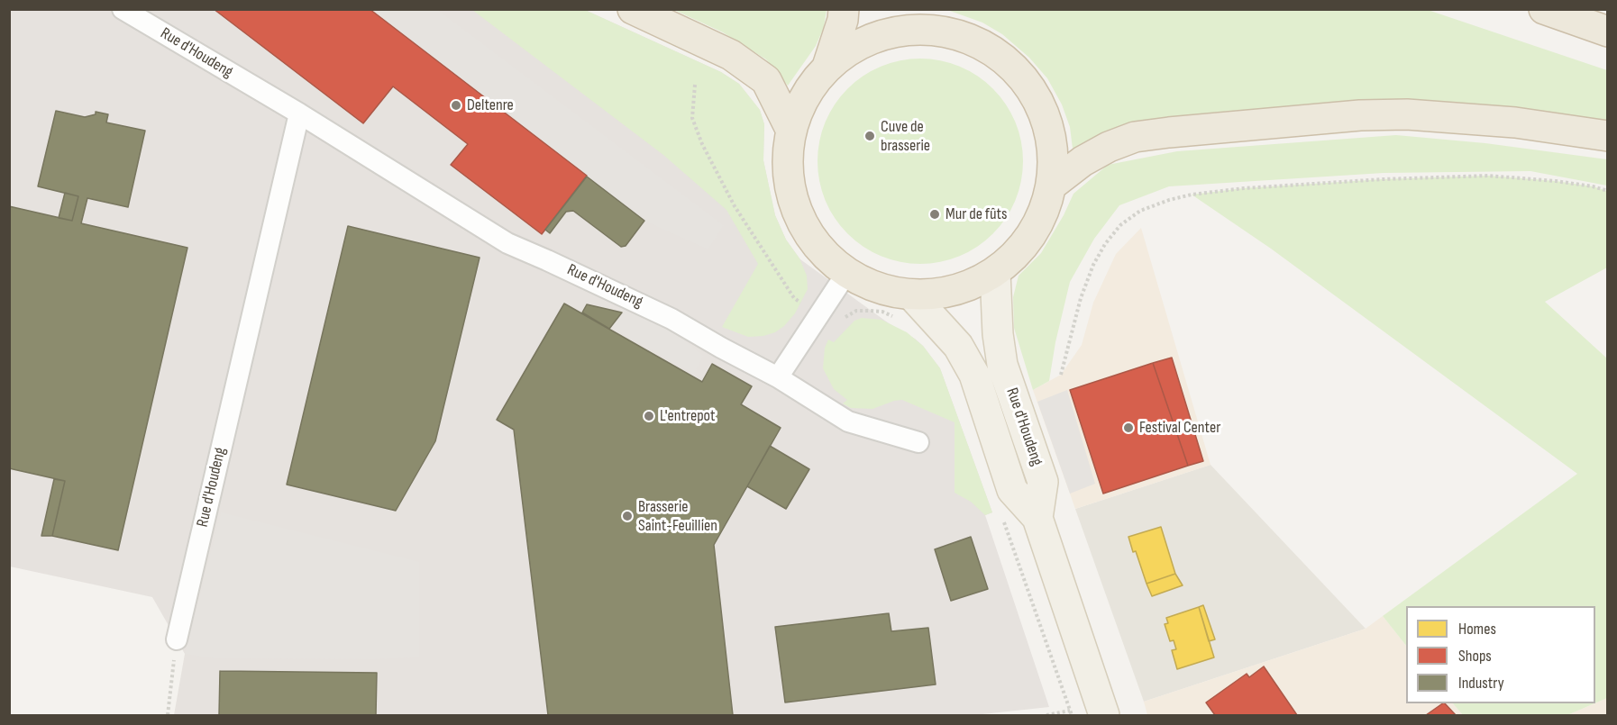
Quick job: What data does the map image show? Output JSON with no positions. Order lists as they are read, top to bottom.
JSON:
{
  "streets": {
    "main road": ["Rue d'Houdeng"]
  },
  "places": [
    "Deltenre",
    "Cuve de brasserie",
    "Mur de fûts",
    "L'entrepot",
    "Festival Center",
    "Brasserie Saint-Feuillien"
  ],
  "legend": ["Homes", "Shops", "Industry"]
}
